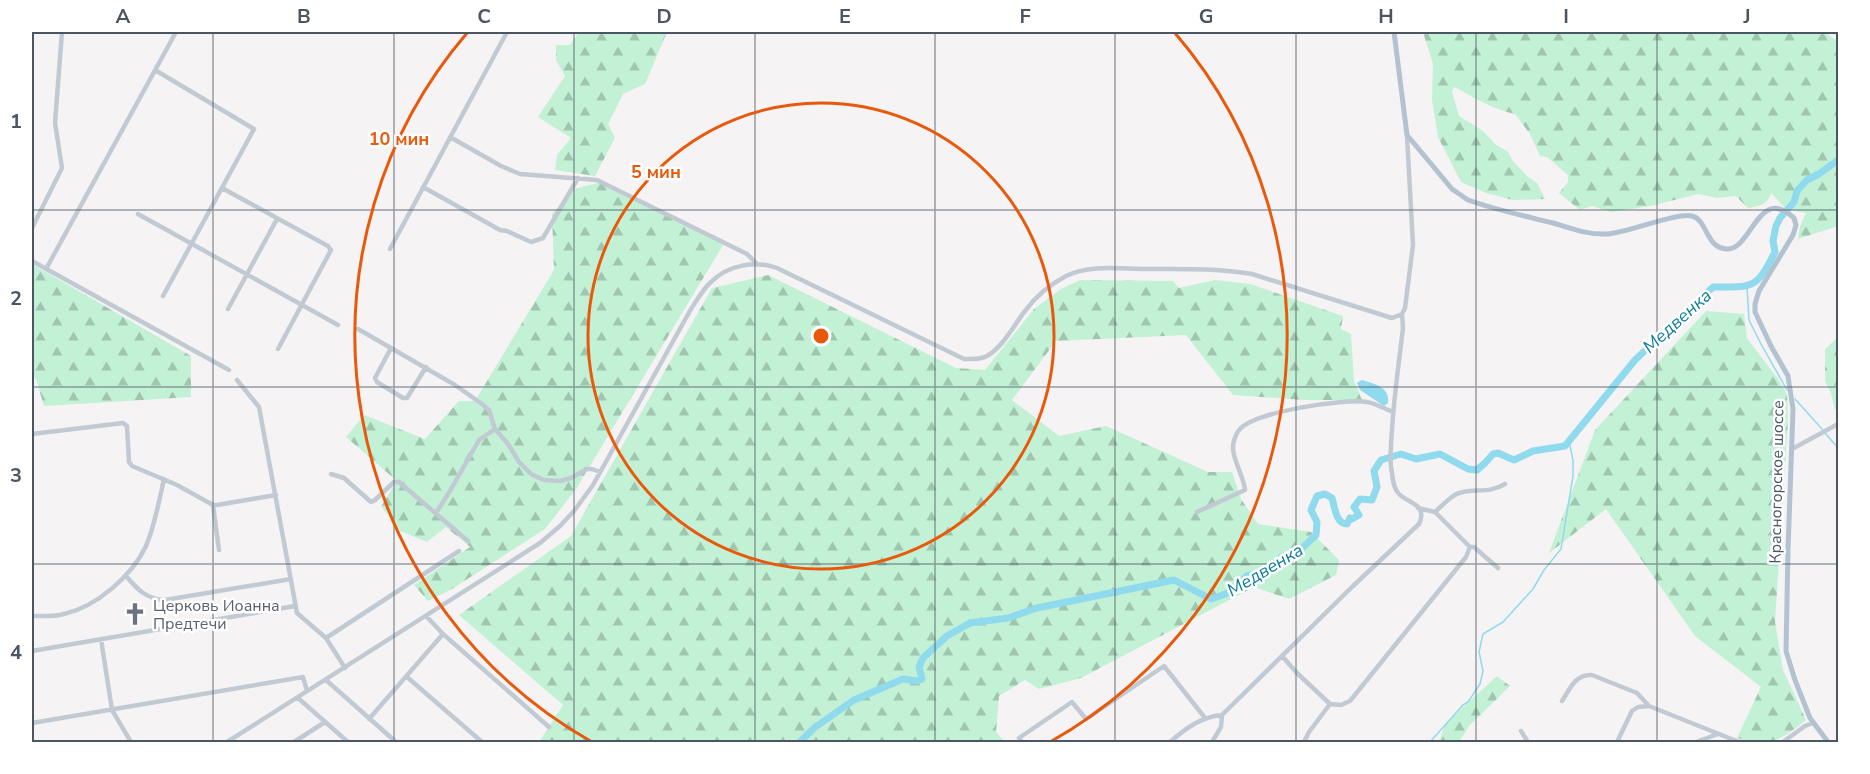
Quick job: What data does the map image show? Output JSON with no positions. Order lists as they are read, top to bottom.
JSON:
{
  "streets": {
    "main road": ["Красногорское шоссе"]
  },
  "water": ["Медвенка"],
  "places": {
    "church": ["Церковь Иоанна Предтечи"]
  },
  "grid": {
    "columns": [
      "A",
      "B",
      "C",
      "D",
      "E",
      "F",
      "G",
      "H",
      "I",
      "J"
    ],
    "rows": [
      "1",
      "2",
      "3",
      "4"
    ]
  },
  "rings": ["10 мин", "5 мин"]
}
